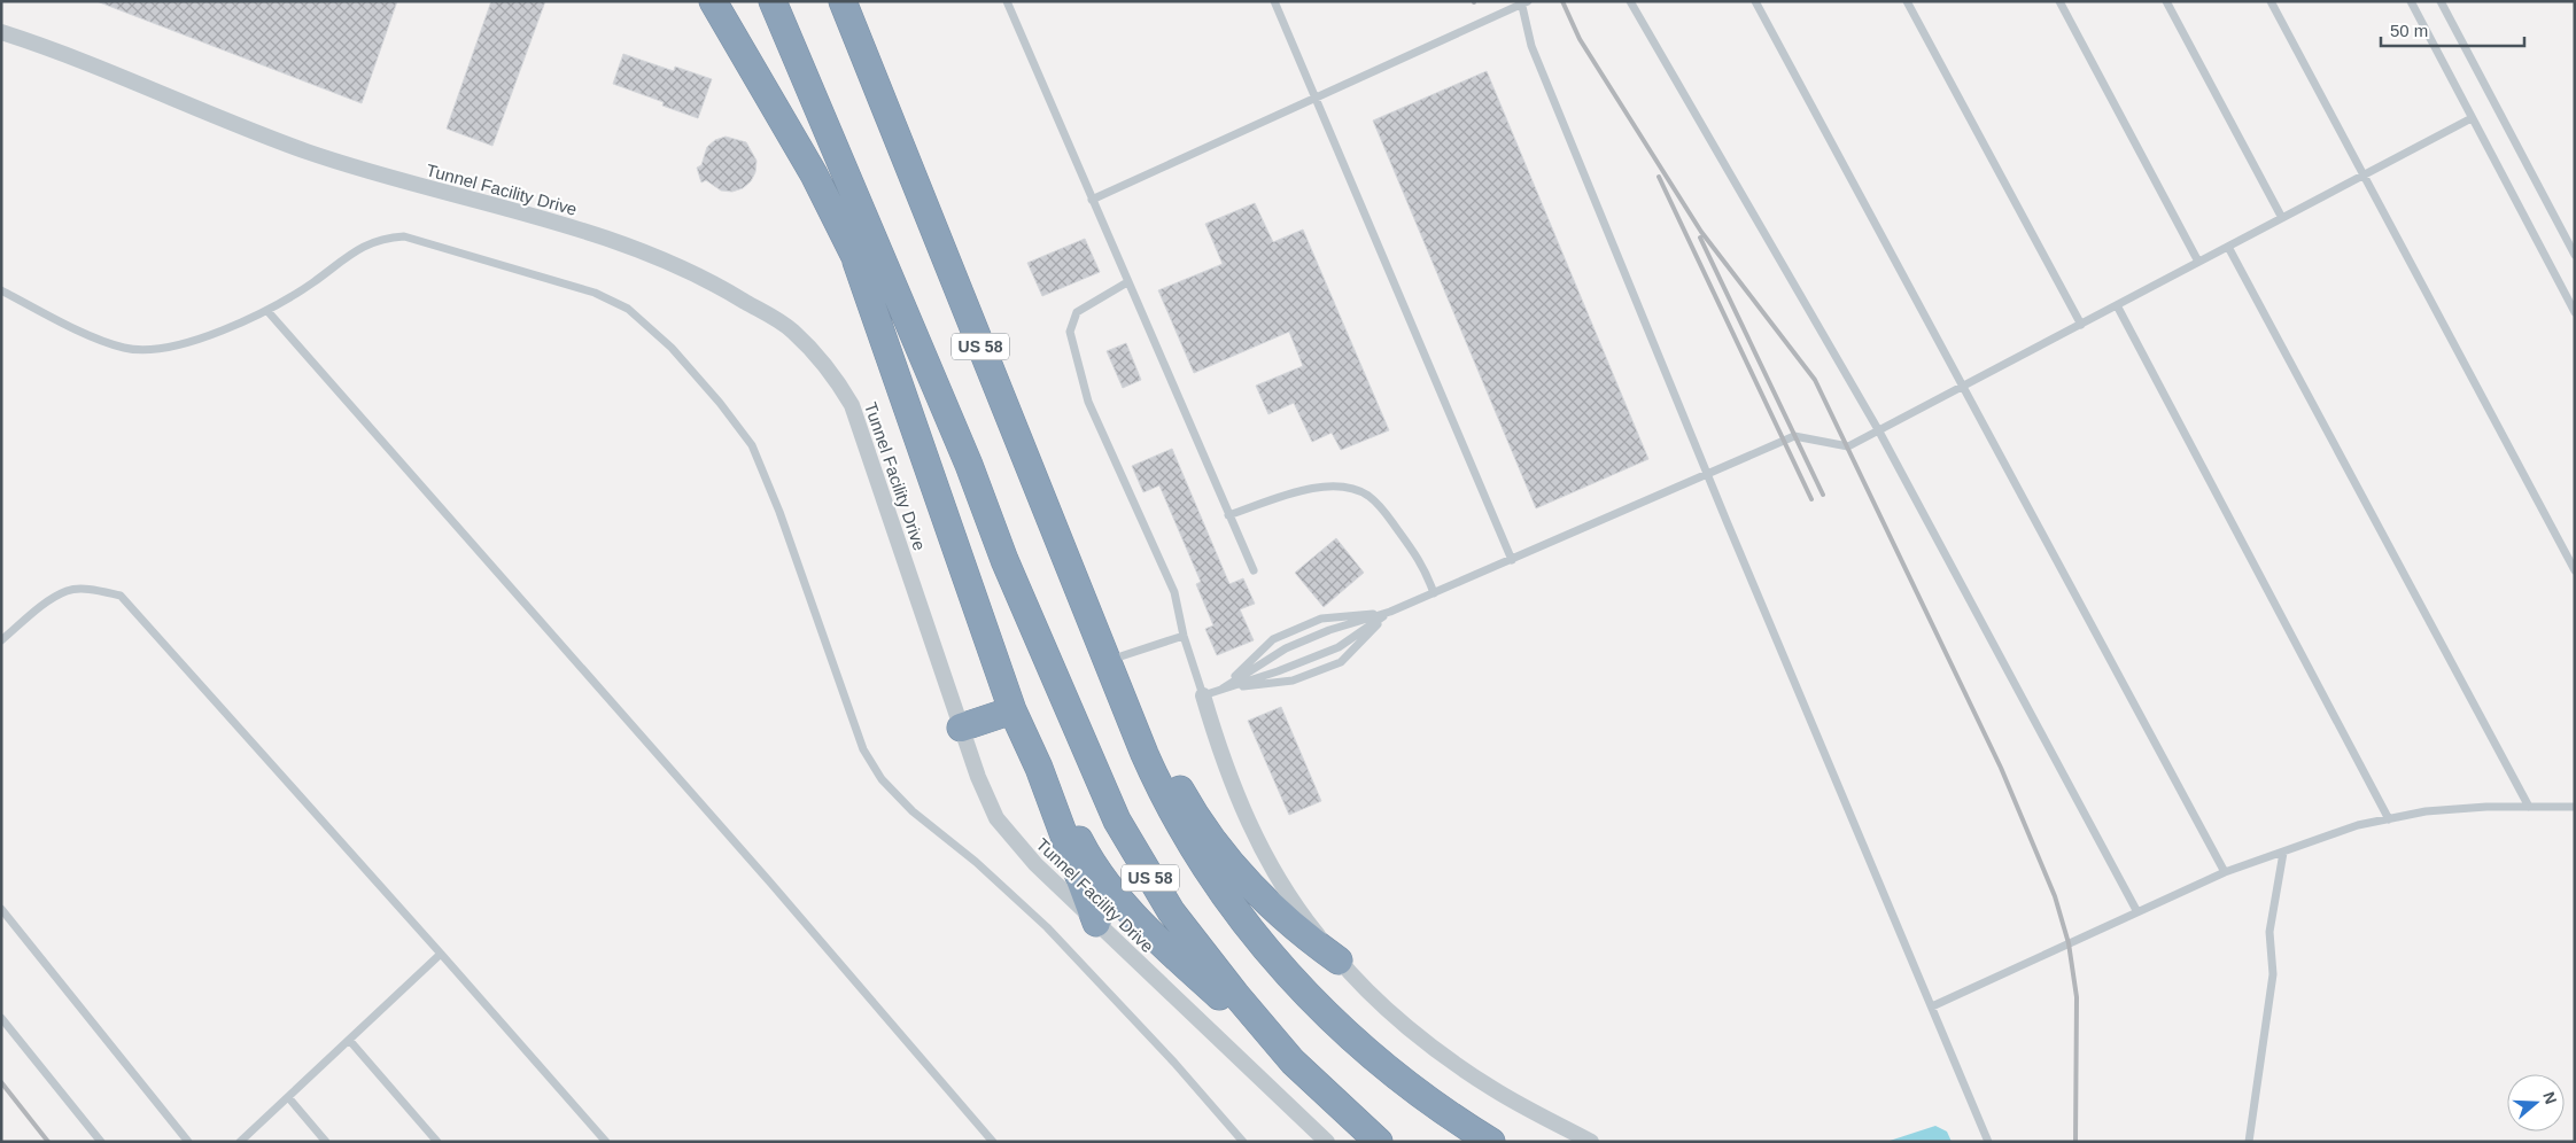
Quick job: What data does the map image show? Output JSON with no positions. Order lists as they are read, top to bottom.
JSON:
{
  "streets": {
    "highway": ["US 58"],
    "street": ["Tunnel Facility Drive"]
  },
  "scale_bar": "50 m",
  "north": "right"
}
